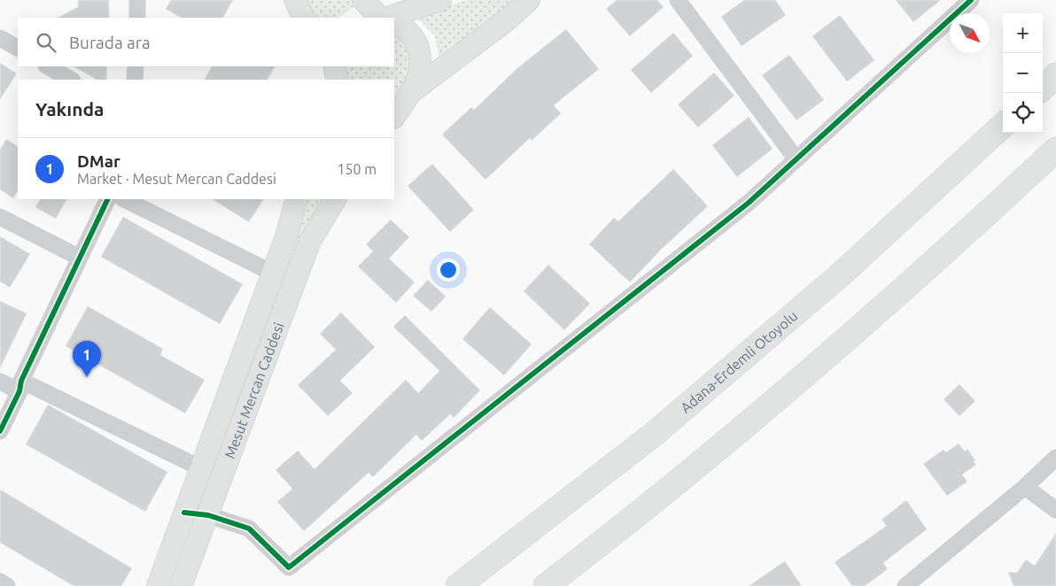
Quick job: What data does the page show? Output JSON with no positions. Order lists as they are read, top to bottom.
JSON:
{
  "streets": {
    "highway": ["Adana-Erdemli Otoyolu"],
    "main road": ["Mesut Mercan Caddesi"]
  },
  "north": "bottom right",
  "page": {
    "map_buttons": ["+", "−"],
    "search": "Burada ara",
    "heading": "Yakında",
    "list": [
      {
        "mark": "1",
        "name": "DMar",
        "note": "Market · Mesut Mercan Caddesi",
        "value": "150 m"
      }
    ],
    "pins": "1"
  }
}
